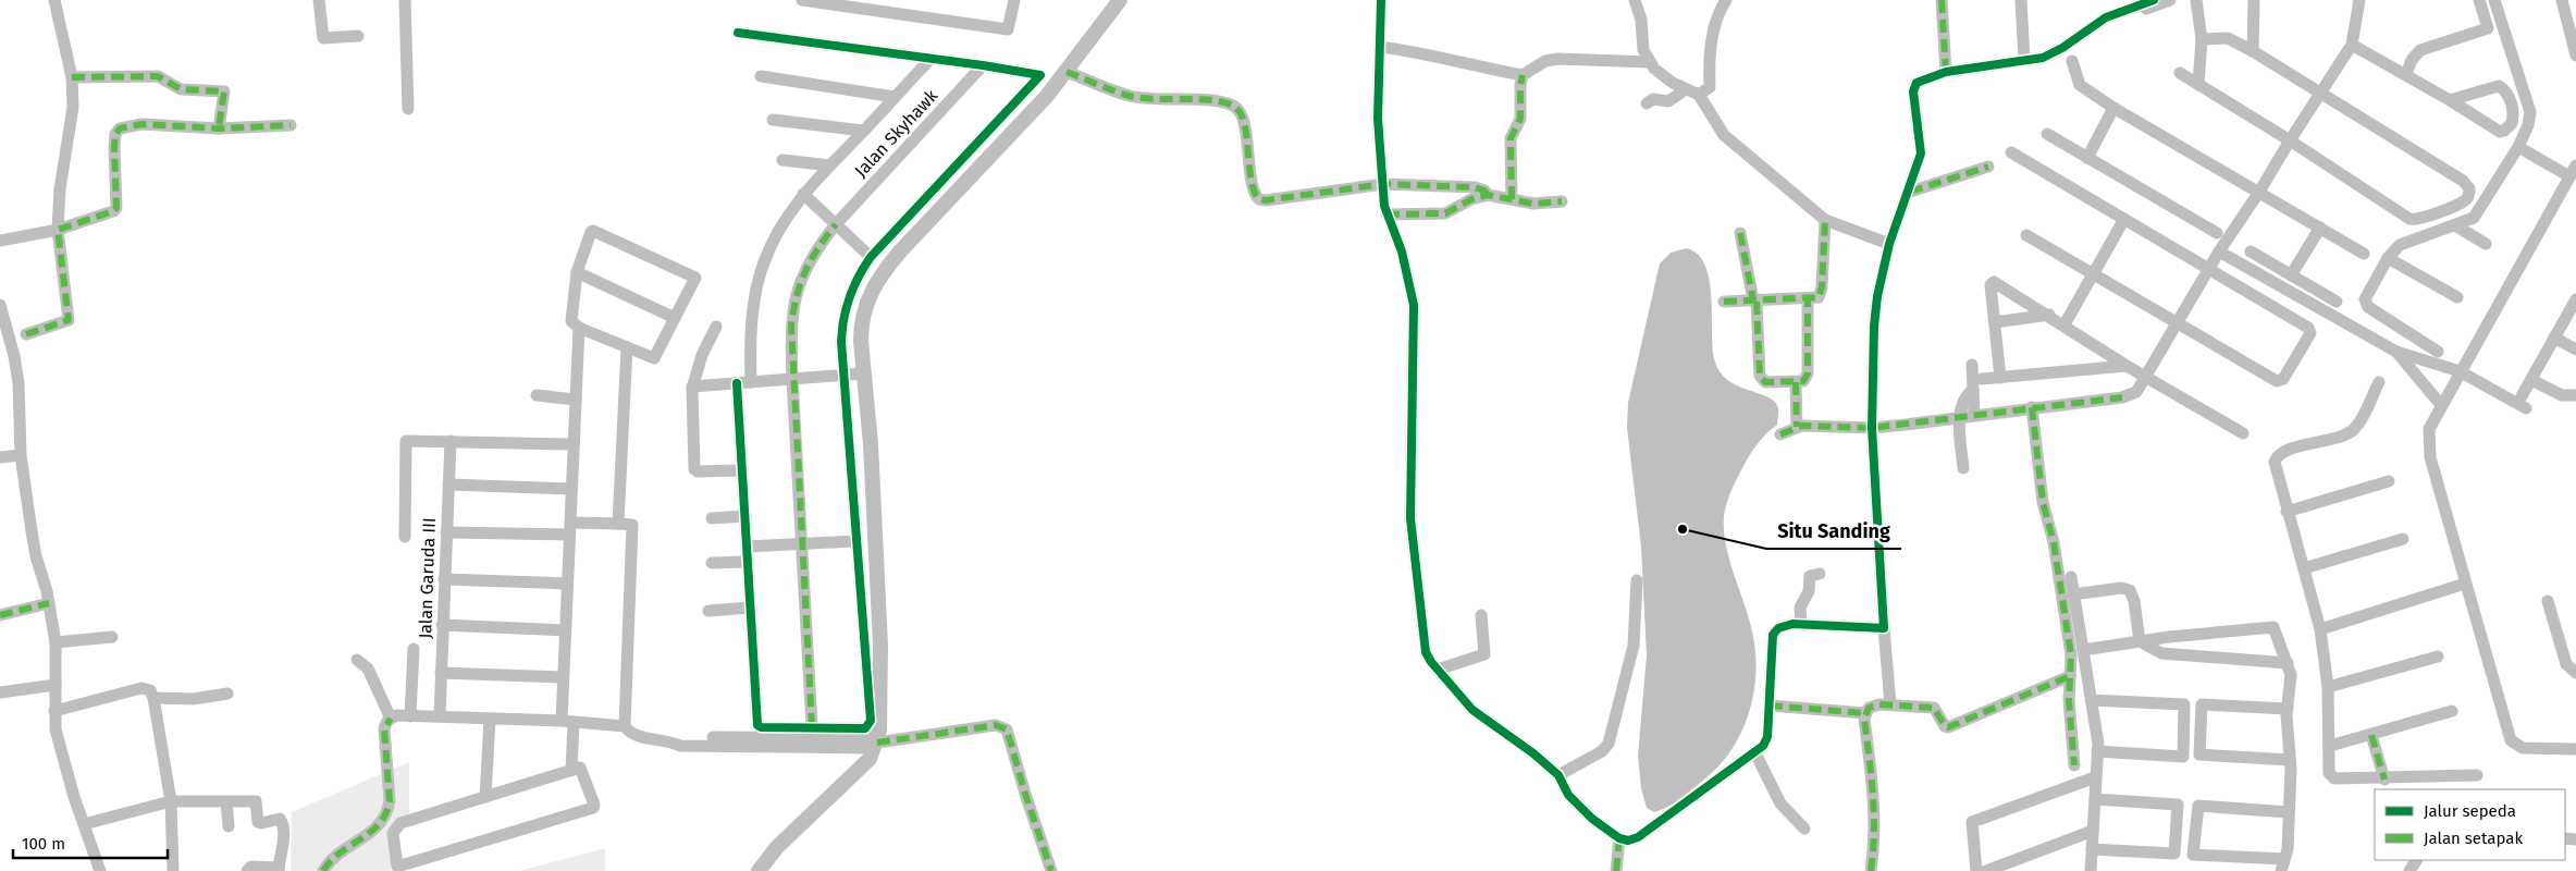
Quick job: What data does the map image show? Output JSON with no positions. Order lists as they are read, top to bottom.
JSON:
{
  "streets": {
    "street": ["Jalan Skyhawk", "Jalan Garuda III"]
  },
  "places": ["Situ Sanding"],
  "legend": ["Jalur sepeda", "Jalan setapak"],
  "scale_bar": "100 m"
}
